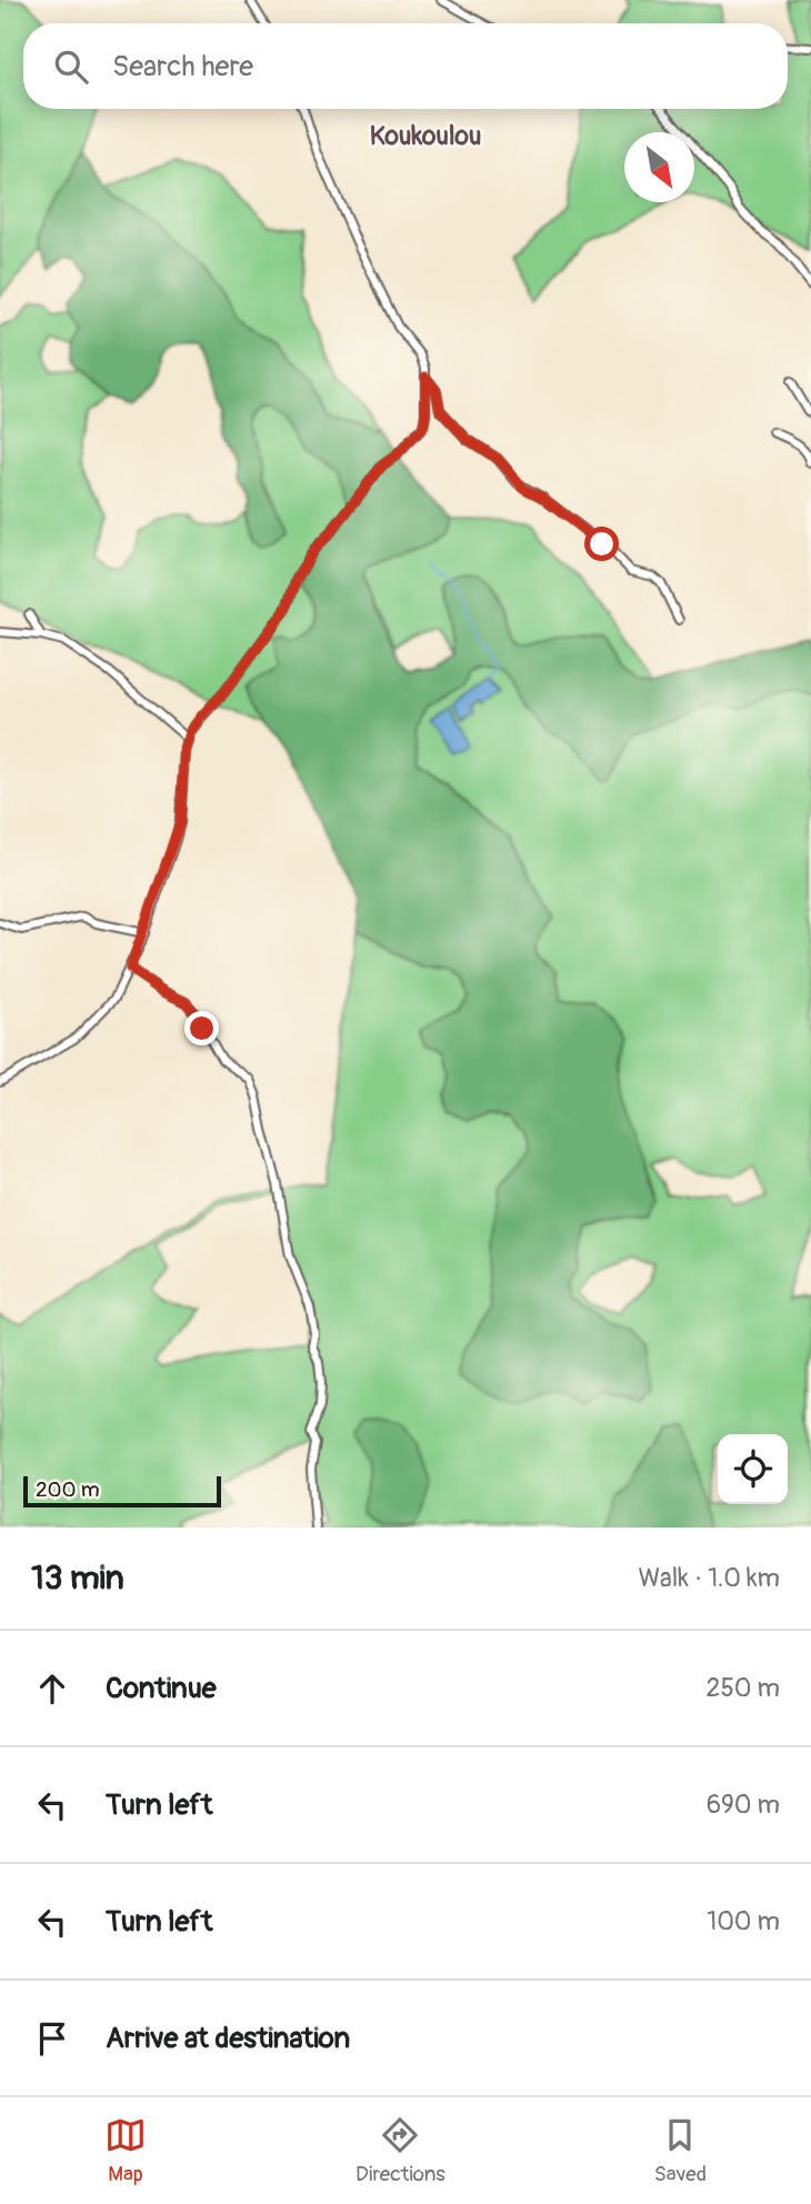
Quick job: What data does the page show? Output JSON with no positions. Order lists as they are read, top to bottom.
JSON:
{
  "districts": ["Koukoulou"],
  "scale_bar": "200 m",
  "north": "bottom right",
  "page": {
    "search": "Search here",
    "scale": "200 m",
    "heading": ["13 min", "Walk · 1.0 km"],
    "list": [
      ["Continue", "250 m"],
      ["Turn left", "690 m"],
      ["Turn left", "100 m"],
      "Arrive at destination"
    ],
    "nav": ["Map", "Directions", "Saved"]
  }
}
